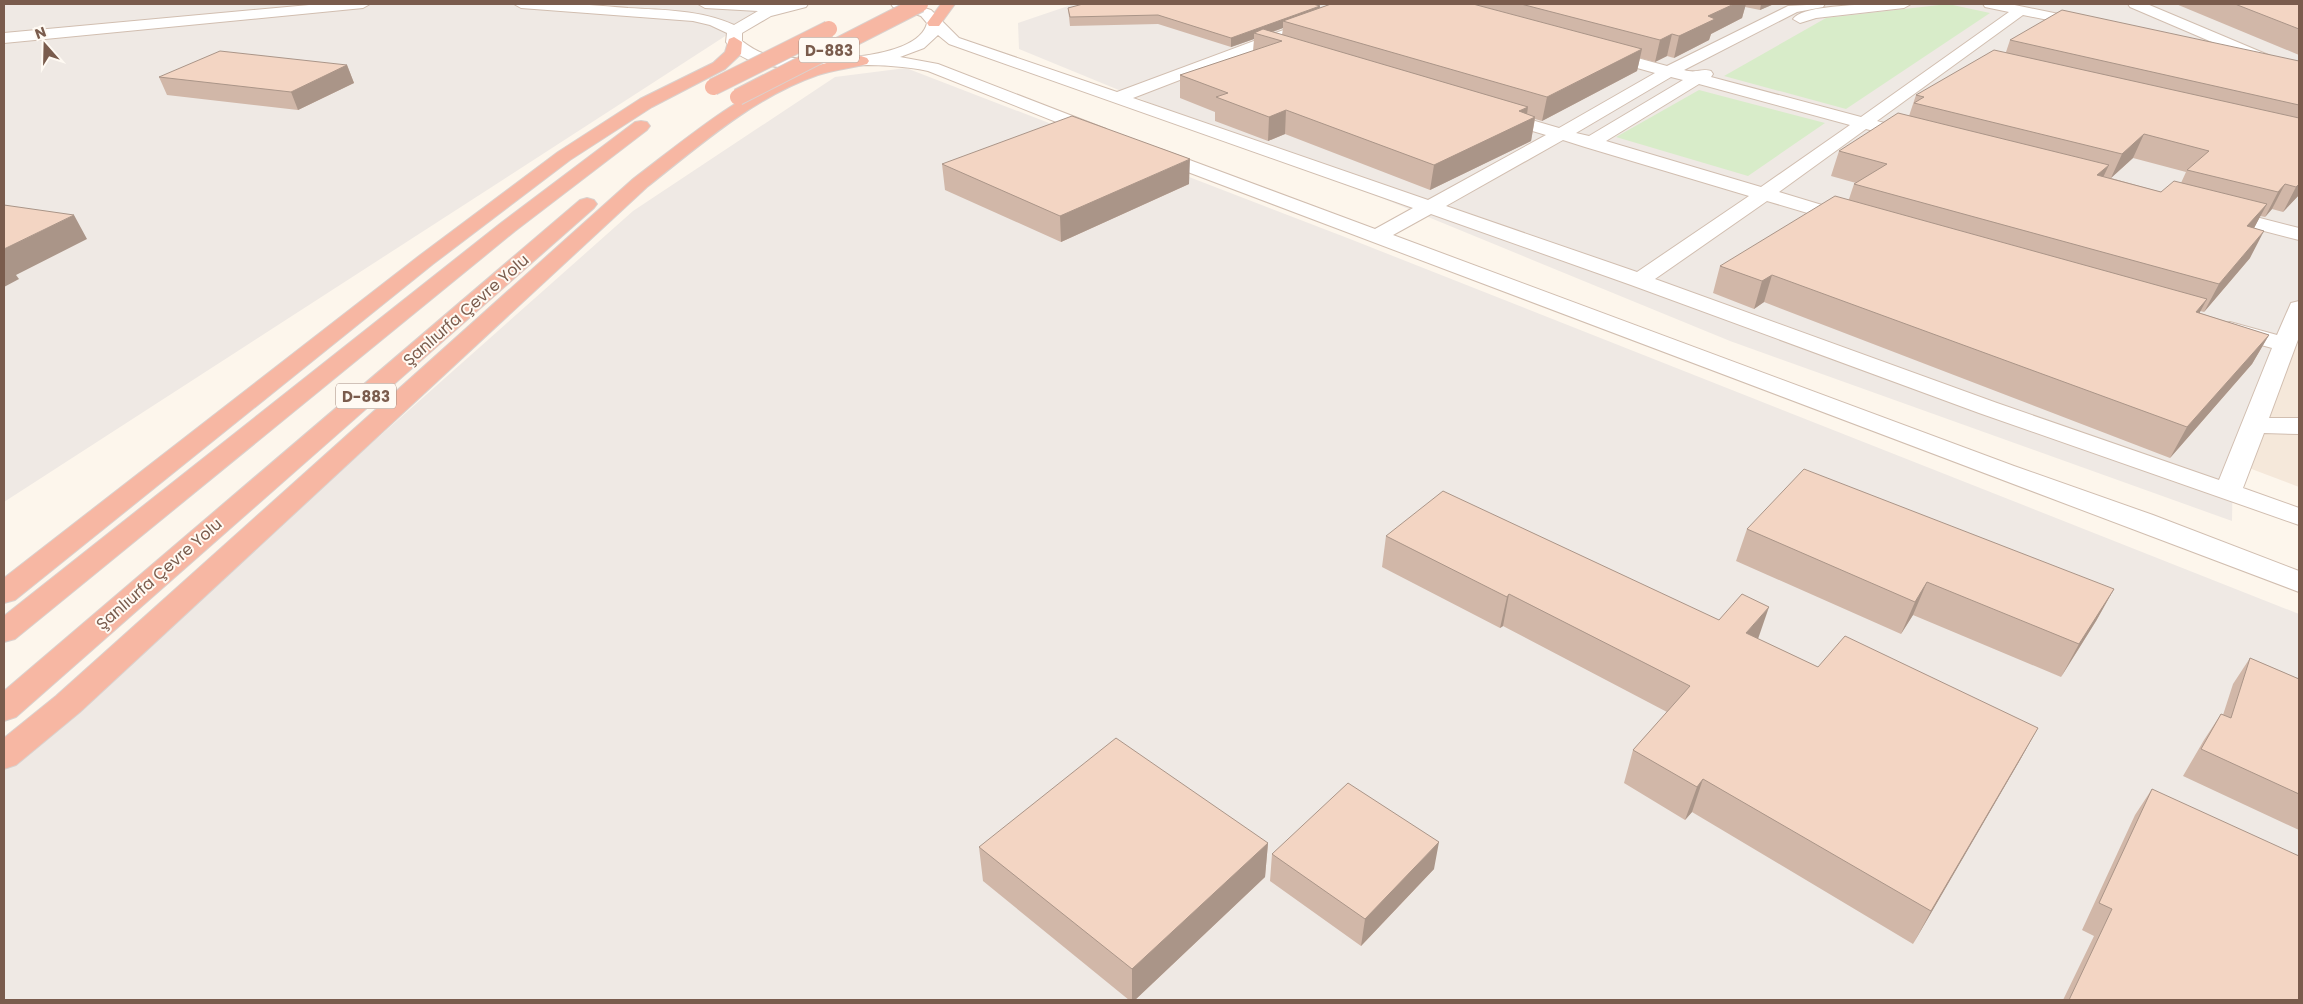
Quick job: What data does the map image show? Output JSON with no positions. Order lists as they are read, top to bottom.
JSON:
{
  "streets": {
    "highway": ["D-883", "Şanlıurfa Çevre Yolu"]
  },
  "north": "top"
}
